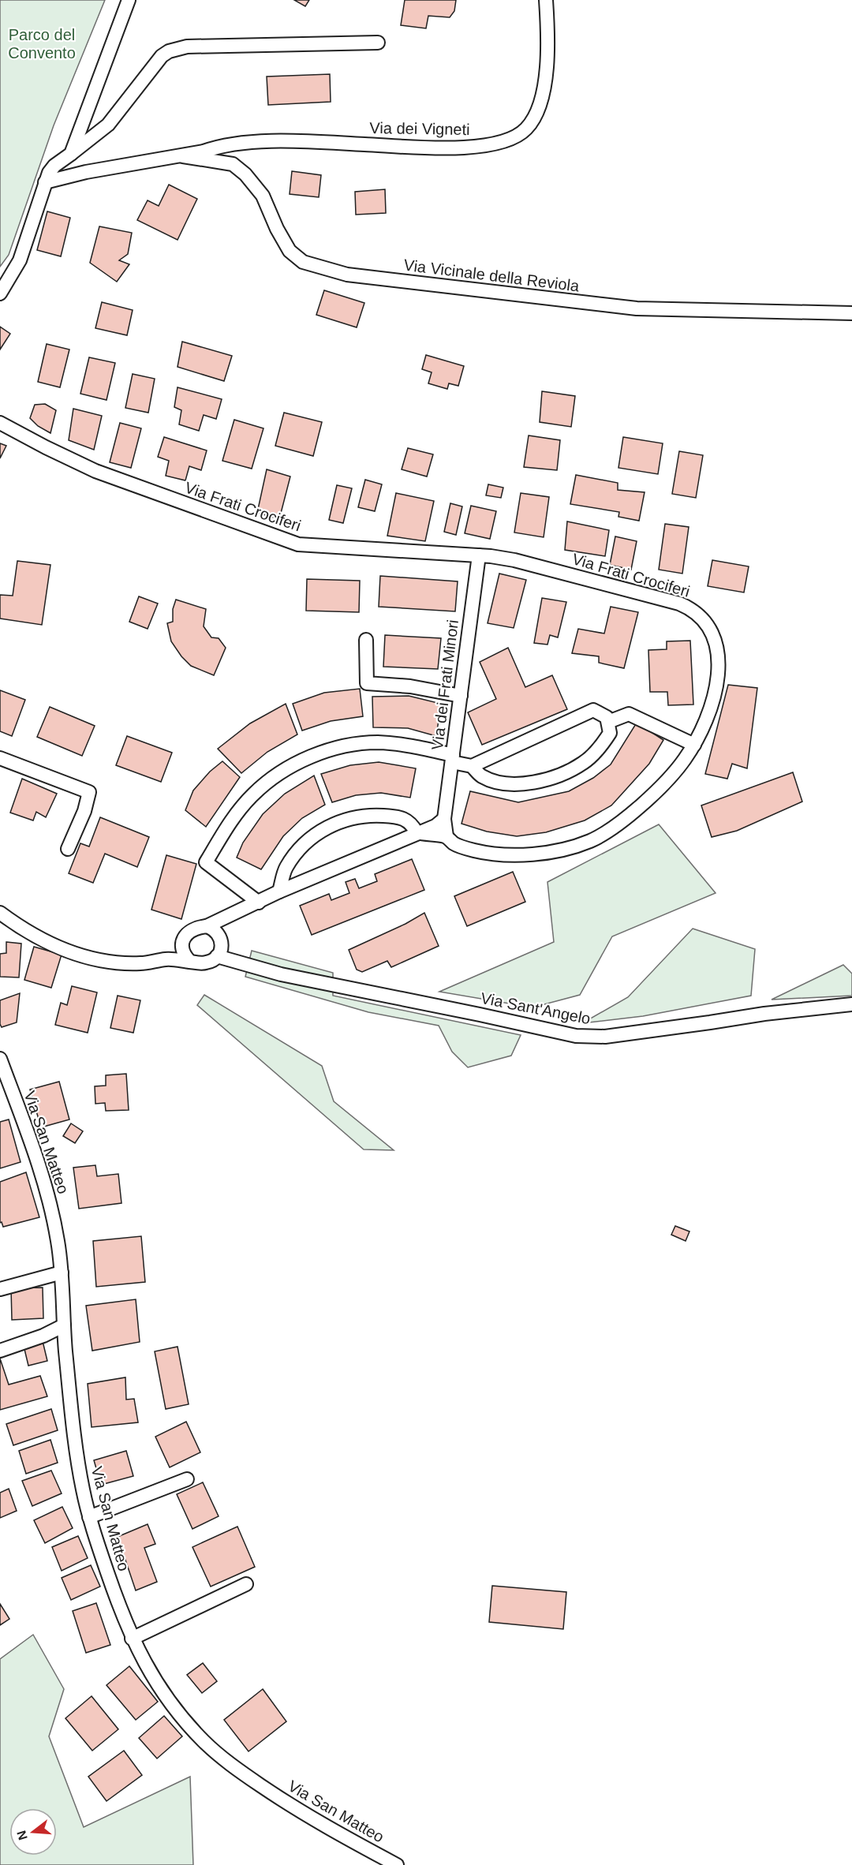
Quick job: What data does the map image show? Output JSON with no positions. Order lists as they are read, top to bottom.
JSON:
{
  "streets": {
    "street": [
      "Via dei Vigneti",
      "Via Vicinale della Reviola",
      "Via Frati Crociferi",
      "Via dei Frati Minori",
      "Via Sant'Angelo",
      "Via San Matteo"
    ]
  },
  "crossings": [
    ["Via dei Vigneti", "Via Vicinale della Reviola"],
    ["Via Frati Crociferi", "Via dei Frati Minori"]
  ],
  "parks": ["Parco del Convento"],
  "north": "left"
}
